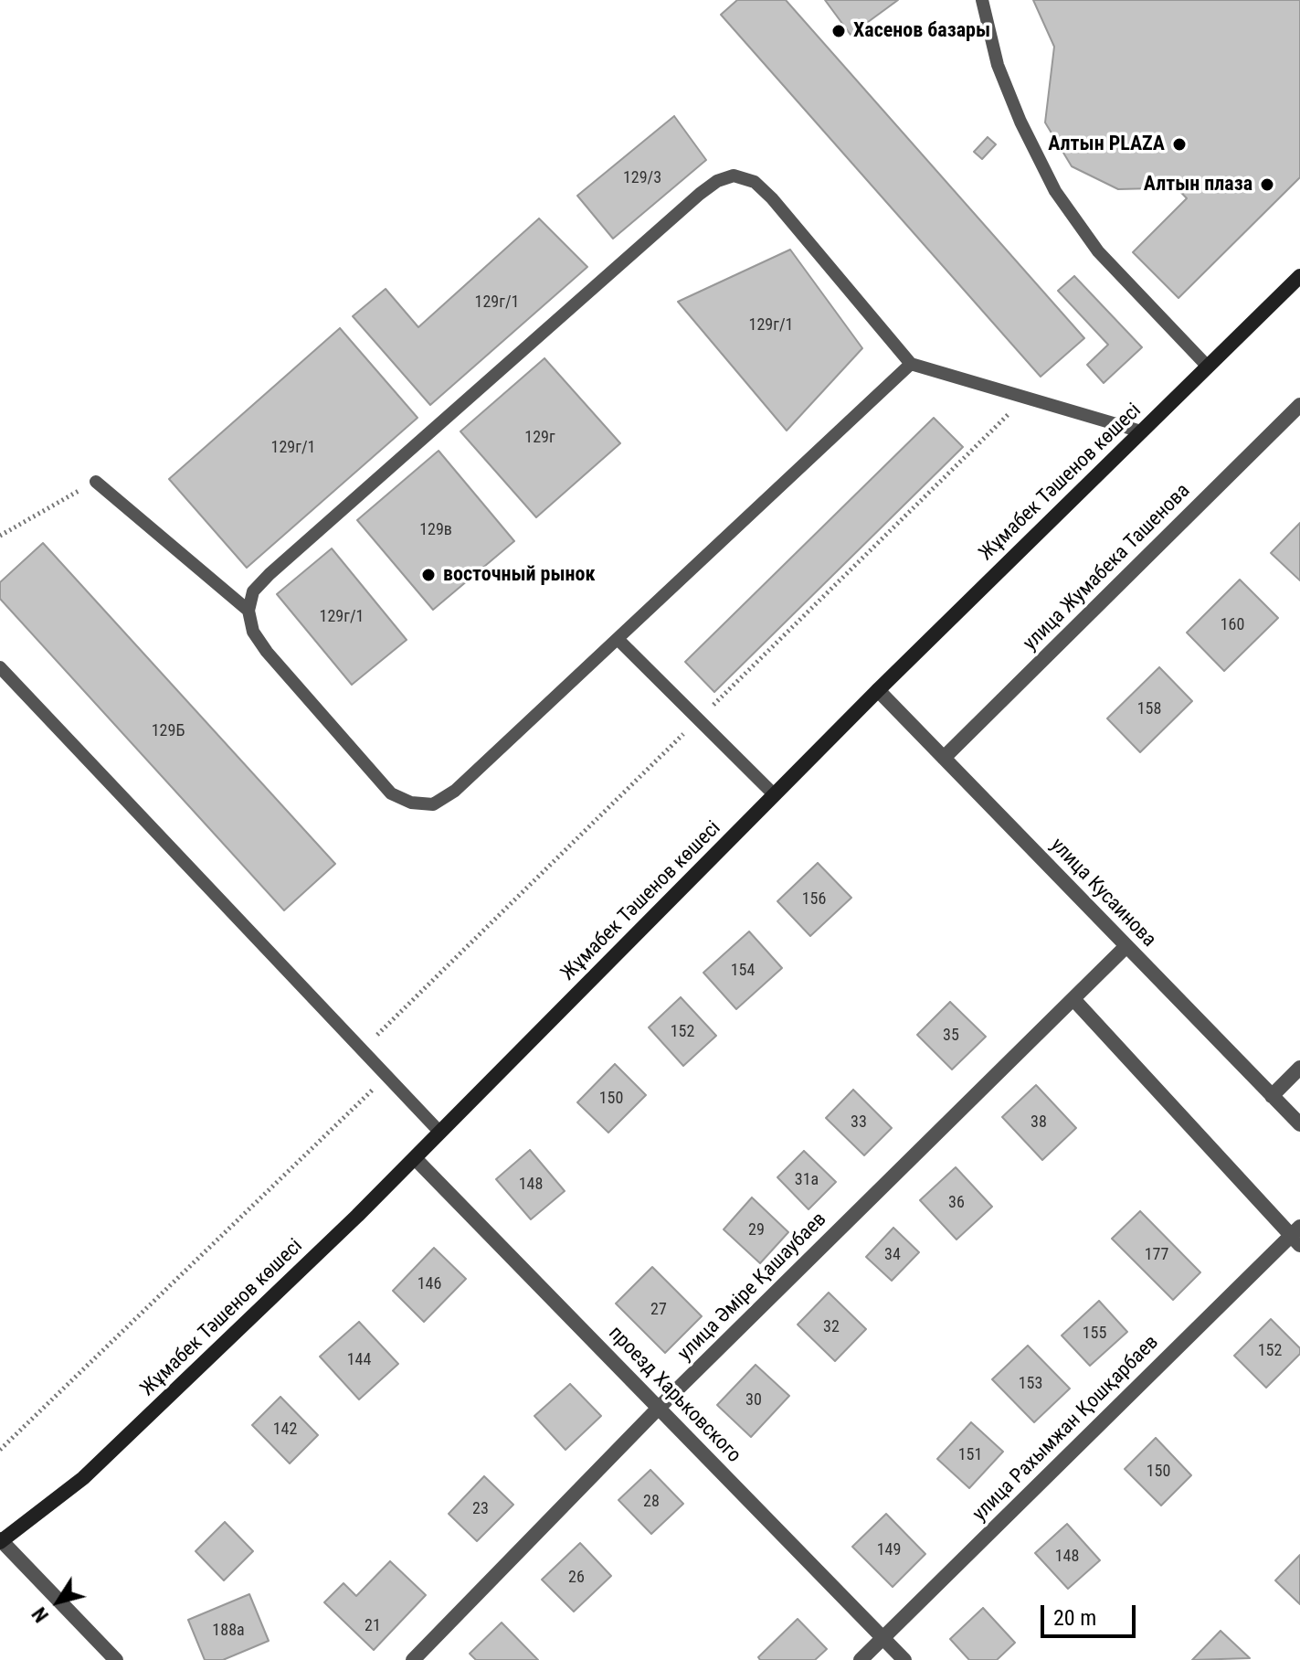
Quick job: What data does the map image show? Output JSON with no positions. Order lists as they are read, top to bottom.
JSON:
{
  "streets": {
    "main road": ["Жұмабек Тәшенов көшесі"],
    "street": [
      "улица Жумабека Ташенова",
      "улица Кусаинова",
      "улица Әміре Қашаубаев",
      "проезд Харьковского",
      "улица Рахымжан Қошқарбаев"
    ]
  },
  "crossings": [
    ["Жұмабек Тәшенов көшесі", "улица Кусаинова"],
    ["Жұмабек Тәшенов көшесі", "проезд Харьковского"],
    ["улица Жумабека Ташенова", "улица Кусаинова"],
    ["улица Кусаинова", "улица Әміре Қашаубаев"],
    ["улица Әміре Қашаубаев", "проезд Харьковского"],
    ["проезд Харьковского", "улица Рахымжан Қошқарбаев"]
  ],
  "places": [
    "Хасенов базары",
    "Алтын PLAZA",
    "Алтын плаза",
    "восточный рынок"
  ],
  "house_numbers": [
    "129/3",
    "129г/1",
    "129г/1",
    "129г",
    "129г/1",
    "129в",
    "129г/1",
    "160",
    "158",
    "129Б",
    "156",
    "154",
    "152",
    "35",
    "150",
    "33",
    "38",
    "31а",
    "148",
    "36",
    "29",
    "34",
    "177",
    "146",
    "27",
    "32",
    "155",
    "152",
    "144",
    "153",
    "30",
    "142",
    "151",
    "150",
    "28",
    "23",
    "149",
    "148",
    "26",
    "21",
    "188а"
  ],
  "scale_bar": "20 m",
  "north": "bottom left"
}
